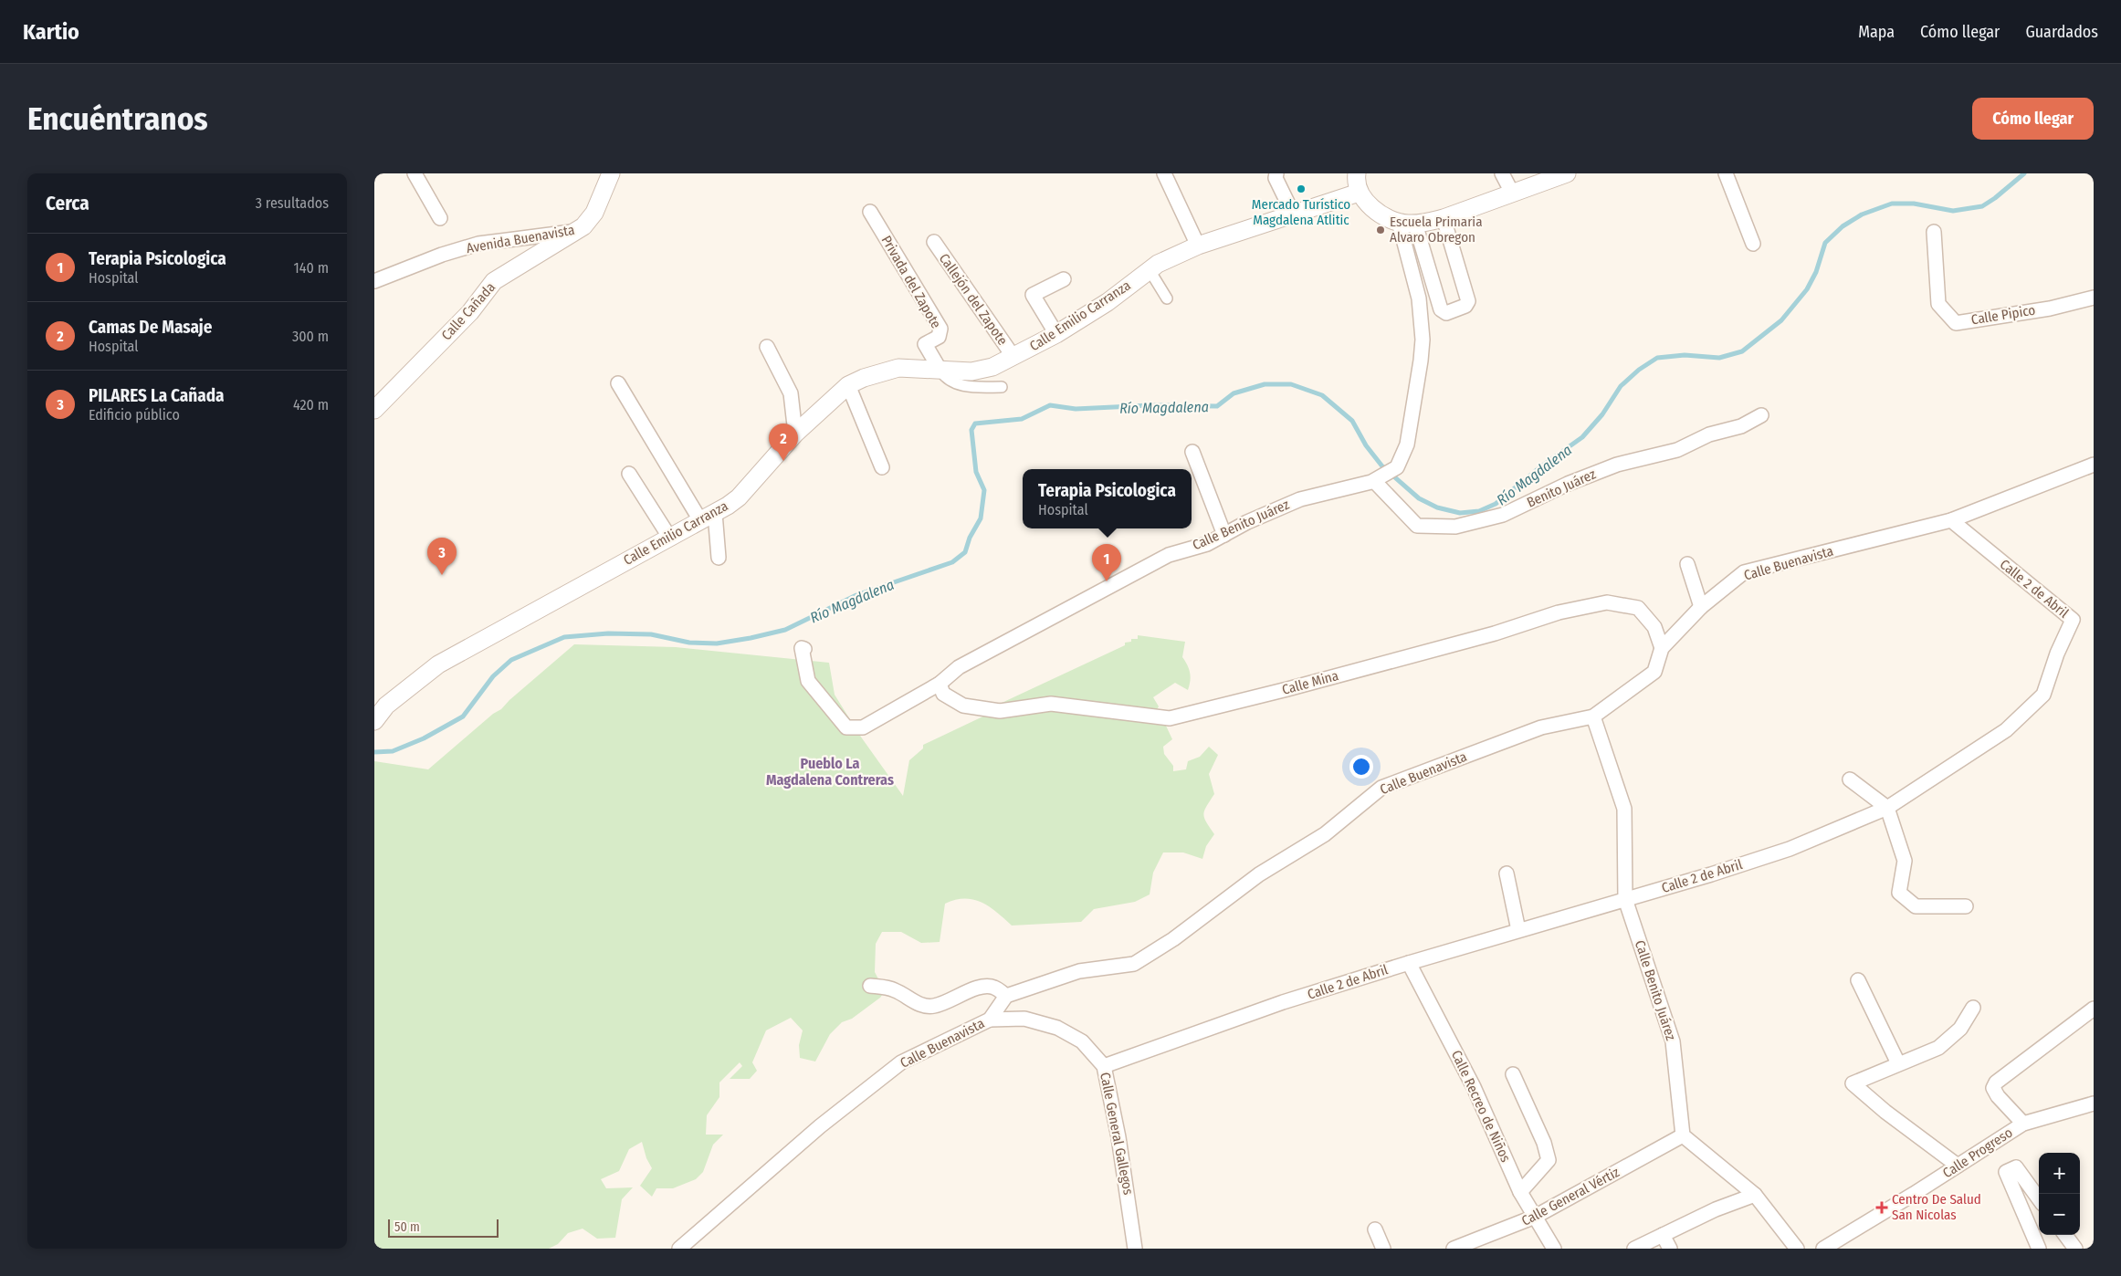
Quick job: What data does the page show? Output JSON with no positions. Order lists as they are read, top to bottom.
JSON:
{
  "streets": {
    "street": [
      "Avenida Buenavista",
      "Privada del Zapote",
      "Callejón del Zapote",
      "Calle Cañada",
      "Calle Pipico",
      "Calle Emilio Carranza",
      "Benito Juárez",
      "Calle Benito Juárez",
      "Calle Buenavista",
      "Calle 2 de Abril",
      "Calle Mina",
      "Calle Recreo de Niños",
      "Calle General Gallegos",
      "Calle Progreso",
      "Calle General Vértiz"
    ]
  },
  "crossings": [
    ["Avenida Buenavista", "Calle Cañada"],
    ["Privada del Zapote", "Calle Emilio Carranza"],
    ["Callejón del Zapote", "Calle Emilio Carranza"],
    ["Benito Juárez", "Calle Benito Juárez"],
    ["Calle Benito Juárez", "Calle Buenavista"],
    ["Calle Benito Juárez", "Calle 2 de Abril"],
    ["Calle Benito Juárez", "Calle Mina"],
    ["Calle Benito Juárez", "Calle General Vértiz"],
    ["Calle Buenavista", "Calle 2 de Abril"],
    ["Calle Buenavista", "Calle Mina"],
    ["Calle Buenavista", "Calle General Gallegos"],
    ["Calle 2 de Abril", "Calle Recreo de Niños"],
    ["Calle 2 de Abril", "Calle General Gallegos"],
    ["Calle Recreo de Niños", "Calle General Vértiz"]
  ],
  "districts": ["Pueblo La Magdalena Contreras"],
  "water": ["Río Magdalena"],
  "places": {
    "other": ["Mercado Turístico Magdalena Atlitic", "Escuela Primaria Alvaro Obregon"],
    "health": ["Centro De Salud San Nicolas"]
  },
  "scale_bar": "50 m",
  "page": {
    "header": "Kartio",
    "nav": ["Mapa", "Cómo llegar", "Guardados"],
    "buttons": "Cómo llegar",
    "title": "Encuéntranos",
    "heading": ["Cerca", "3 resultados"],
    "list": [
      {
        "mark": "1",
        "name": "Terapia Psicologica",
        "note": "Hospital",
        "value": "140 m"
      },
      {
        "mark": "2",
        "name": "Camas De Masaje",
        "note": "Hospital",
        "value": "300 m"
      },
      {
        "mark": "3",
        "name": "PILARES La Cañada",
        "note": "Edificio público",
        "value": "420 m"
      }
    ],
    "pins": ["2", "3", "1"],
    "popup": ["Terapia Psicologica", "Hospital"],
    "map_buttons": ["+", "−"],
    "scale": "50 m"
  }
}
